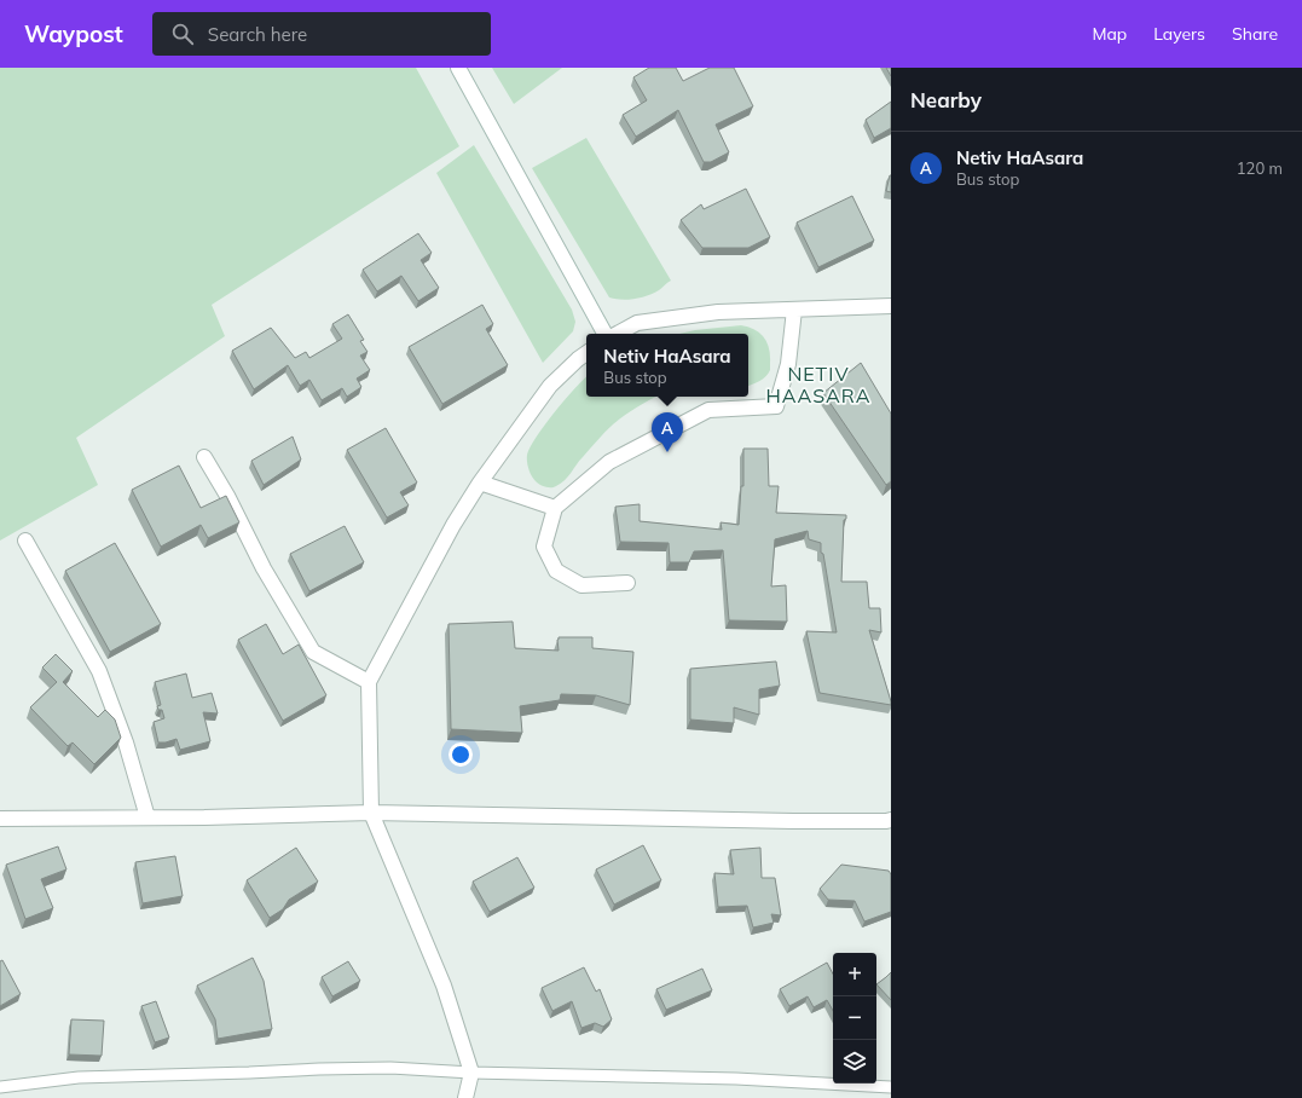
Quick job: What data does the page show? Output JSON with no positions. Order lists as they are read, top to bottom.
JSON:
{
  "districts": ["NETIV HAASARA"],
  "page": {
    "header": "Waypost",
    "search": "Search here",
    "nav": ["Map", "Layers", "Share"],
    "heading": "Nearby",
    "list": [
      {
        "mark": "A",
        "name": "Netiv HaAsara",
        "note": "Bus stop",
        "value": "120 m"
      }
    ],
    "popup": ["Netiv HaAsara", "Bus stop"],
    "pins": "A",
    "map_buttons": ["+", "−"]
  }
}
